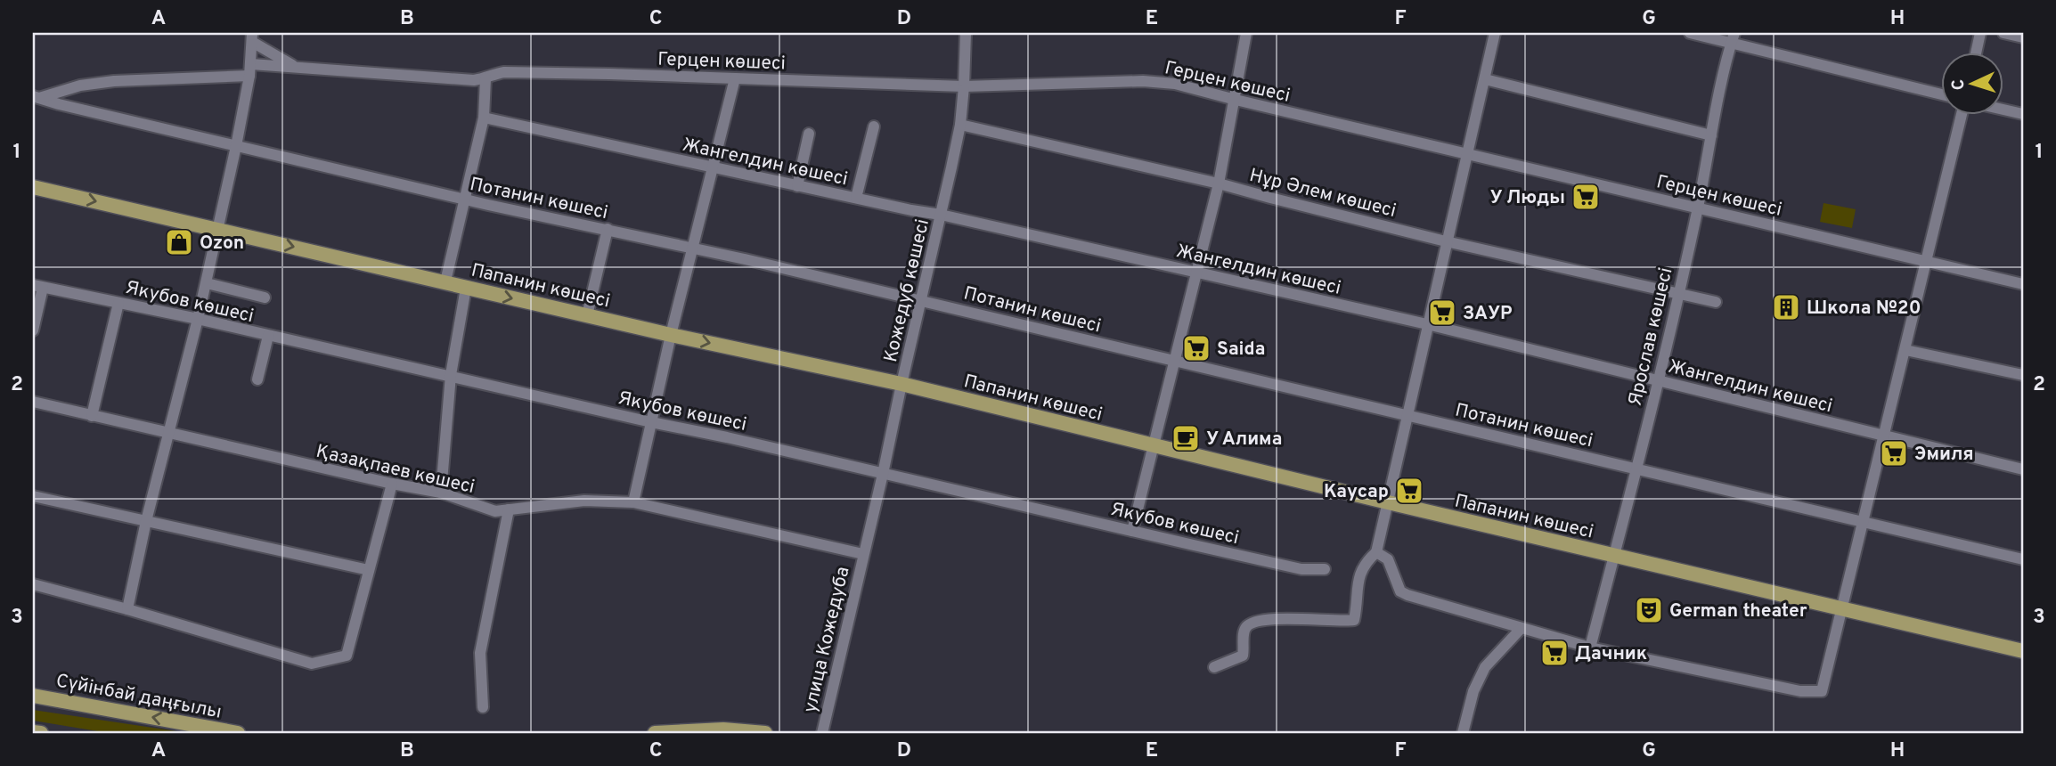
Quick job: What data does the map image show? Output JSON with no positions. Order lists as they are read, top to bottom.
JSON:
{
  "streets": {
    "main road": ["Папанин көшесі", "Сүйінбай даңғылы"],
    "street": [
      "Герцен көшесі",
      "Жангелдин көшесі",
      "Нұр Әлем көшесі",
      "Потанин көшесі",
      "Кожедуб көшесі",
      "Якубов көшесі",
      "Ярослав көшесі",
      "Қазақпаев көшесі",
      "улица Кожедуба"
    ]
  },
  "crossings": [
    ["Герцен көшесі", "Кожедуб көшесі"],
    ["Герцен көшесі", "Ярослав көшесі"],
    ["Жангелдин көшесі", "Кожедуб көшесі"],
    ["Жангелдин көшесі", "Ярослав көшесі"],
    ["Нұр Әлем көшесі", "Кожедуб көшесі"],
    ["Нұр Әлем көшесі", "Ярослав көшесі"],
    ["Потанин көшесі", "Кожедуб көшесі"],
    ["Потанин көшесі", "Ярослав көшесі"],
    ["Папанин көшесі", "Кожедуб көшесі"],
    ["Папанин көшесі", "Ярослав көшесі"],
    ["Кожедуб көшесі", "Якубов көшесі"],
    ["Кожедуб көшесі", "Қазақпаев көшесі"],
    ["Кожедуб көшесі", "улица Кожедуба"],
    ["Қазақпаев көшесі", "улица Кожедуба"]
  ],
  "one_way": ["Папанин көшесі", "Сүйінбай даңғылы"],
  "places": {
    "supermarket": [
      "У Люды",
      "ЗАУР",
      "Saida",
      "Эмиля",
      "Каусар",
      "Дачник"
    ],
    "shop": ["Ozon"],
    "building": ["Школа №20"],
    "cafe": ["У Алима"],
    "theatre": ["German theater"]
  },
  "north": "left",
  "grid": {
    "columns": [
      "A",
      "B",
      "C",
      "D",
      "E",
      "F",
      "G",
      "H"
    ],
    "rows": ["1", "2", "3"]
  }
}
